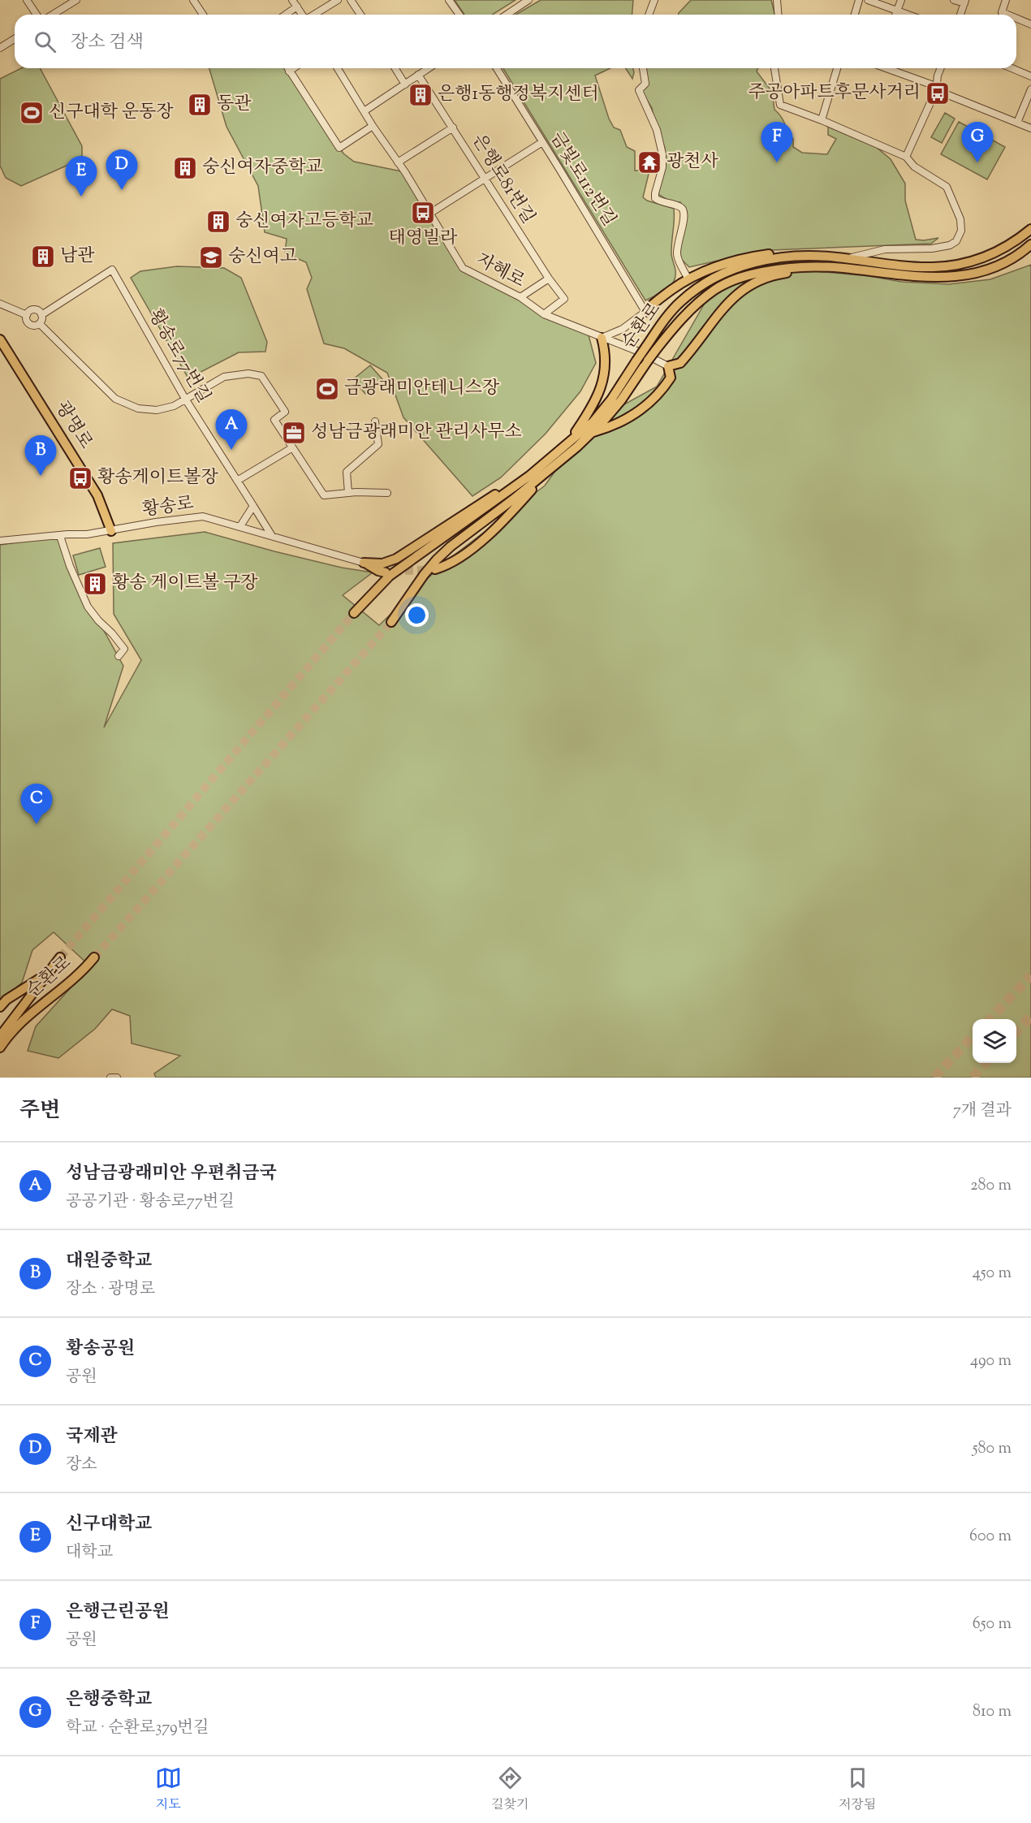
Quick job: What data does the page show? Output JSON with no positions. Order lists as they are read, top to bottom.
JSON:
{
  "streets": {
    "main road": ["순환로", "광명로"],
    "street": [
      "은행로81번길",
      "금빛로112번길",
      "자혜로",
      "황송로77번길",
      "황송로"
    ]
  },
  "crossings": [
    ["은행로81번길", "자혜로"],
    ["황송로77번길", "황송로"],
    ["광명로", "황송로"]
  ],
  "places": {
    "bus stop": ["주공아파트후문사거리", "태영빌라", "황송게이트볼장"],
    "building": [
      "은행1동행정복지센터",
      "동관",
      "숭신여자중학교",
      "숭신여자고등학교",
      "남관",
      "황송 게이트볼 구장"
    ],
    "sports": ["신구대학 운동장", "금광래미안테니스장"],
    "temple": ["광천사"],
    "school or university": ["숭신여고"],
    "office": ["성남금광래미안 관리사무소"]
  },
  "page": {
    "search": "장소 검색",
    "pins": [
      "F",
      "G",
      "D",
      "E",
      "A",
      "B",
      "C"
    ],
    "heading": ["주변", "7개 결과"],
    "list": [
      {
        "mark": "A",
        "name": "성남금광래미안 우편취금국",
        "note": "공공기관 · 황송로77번길",
        "value": "280 m"
      },
      {
        "mark": "B",
        "name": "대원중학교",
        "note": "장소 · 광명로",
        "value": "450 m"
      },
      {
        "mark": "C",
        "name": "황송공원",
        "note": "공원",
        "value": "490 m"
      },
      {
        "mark": "D",
        "name": "국제관",
        "note": "장소",
        "value": "580 m"
      },
      {
        "mark": "E",
        "name": "신구대학교",
        "note": "대학교",
        "value": "600 m"
      },
      {
        "mark": "F",
        "name": "은행근린공원",
        "note": "공원",
        "value": "650 m"
      },
      {
        "mark": "G",
        "name": "은행중학교",
        "note": "학교 · 순환로379번길",
        "value": "810 m"
      }
    ],
    "nav": ["지도", "길찾기", "저장됨"]
  }
}
